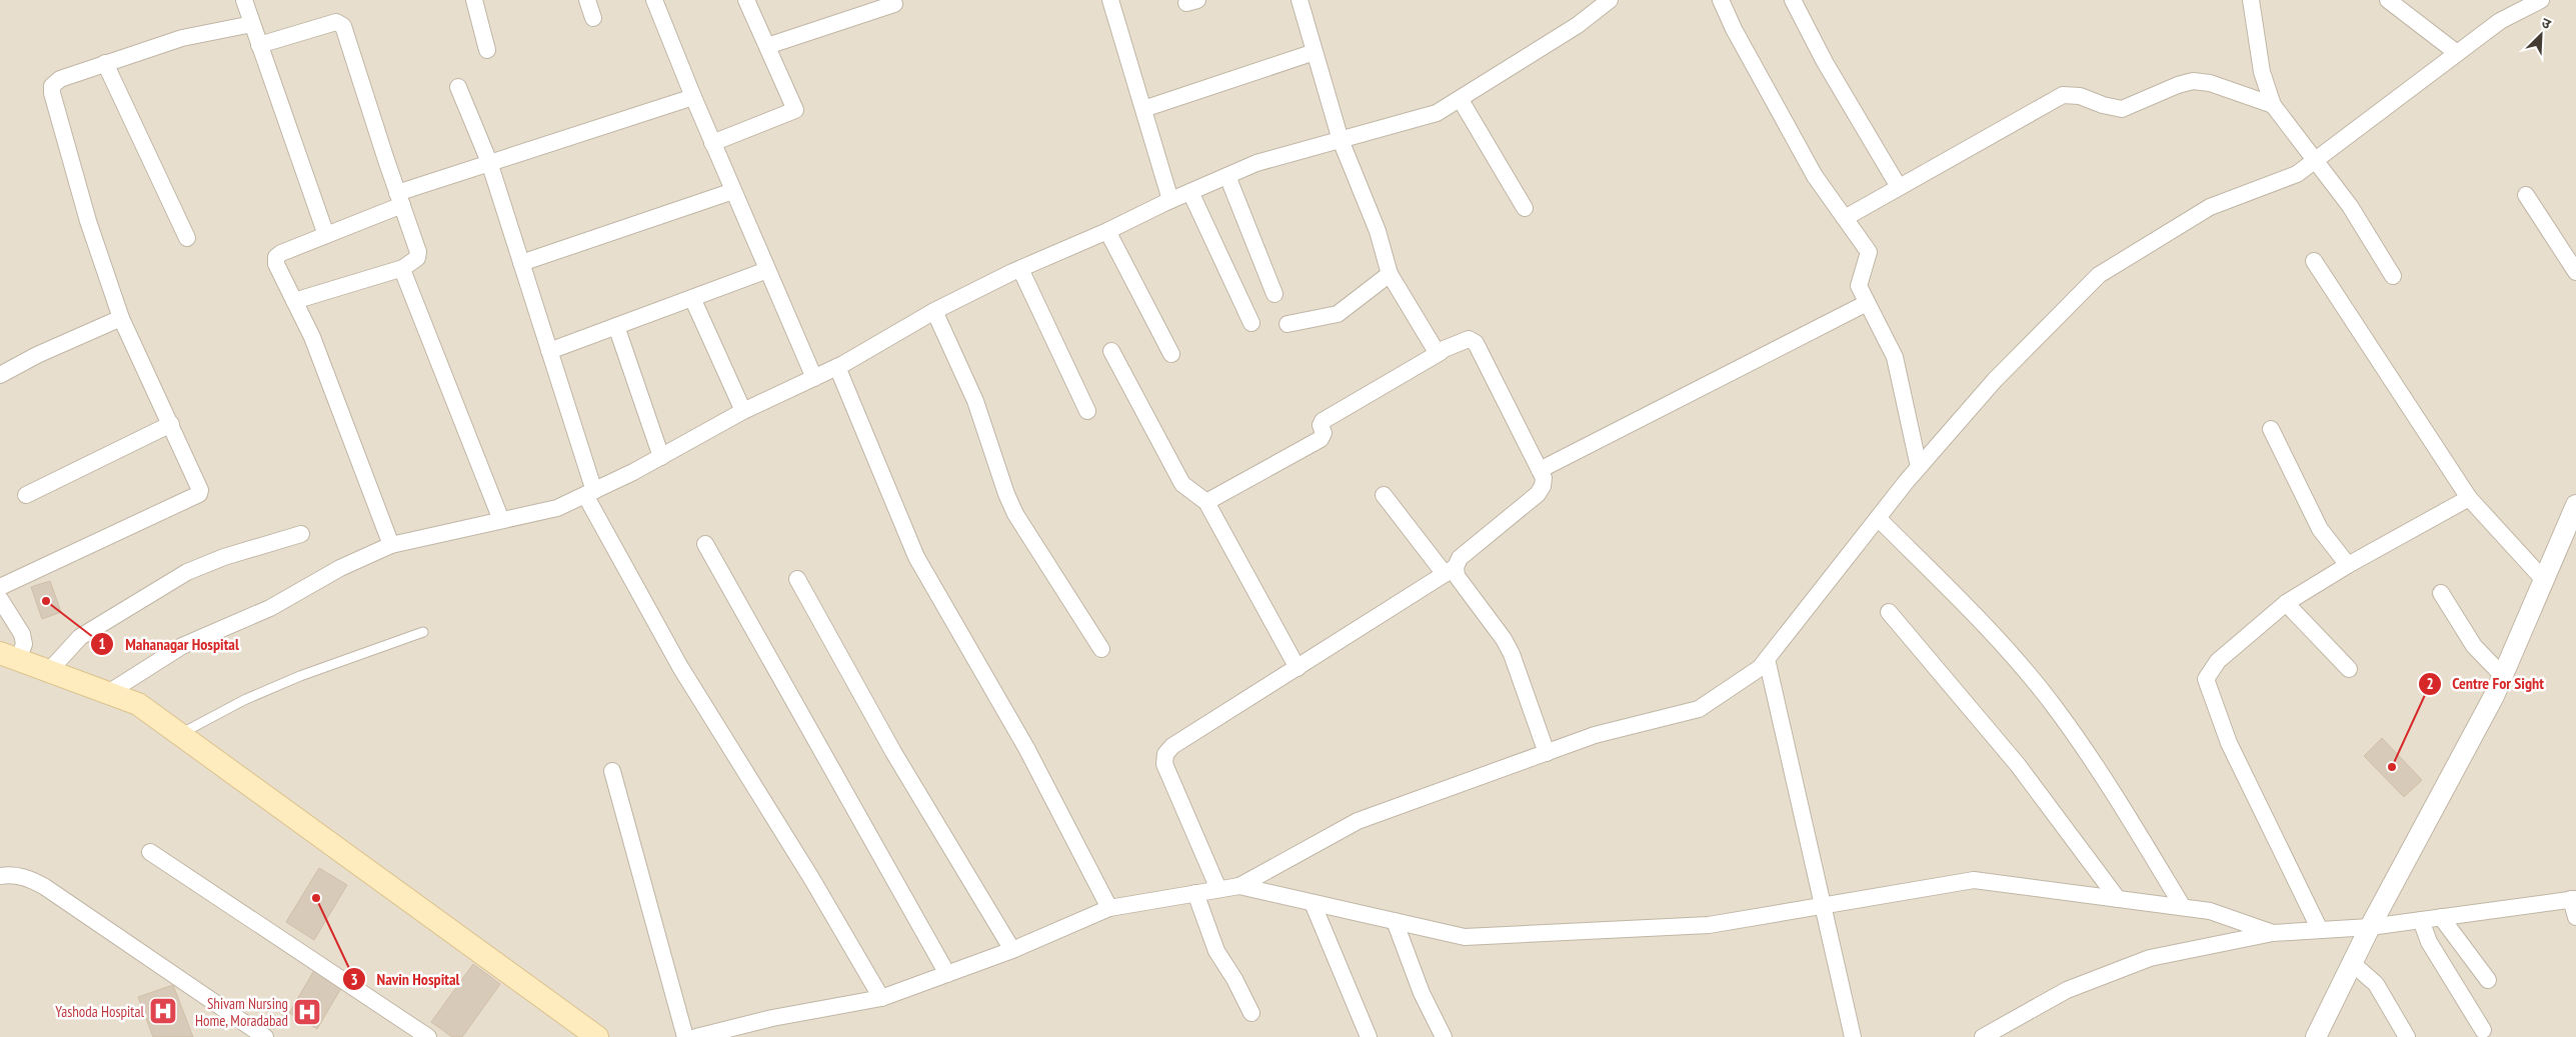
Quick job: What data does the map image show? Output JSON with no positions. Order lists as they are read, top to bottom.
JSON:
{
  "places": {
    "other": ["Mahanagar Hospital", "Centre For Sight", "Navin Hospital"],
    "hospital": ["Yashoda Hospital", "Shivam Nursing Home, Moradabad"]
  },
  "north": "top right"
}
